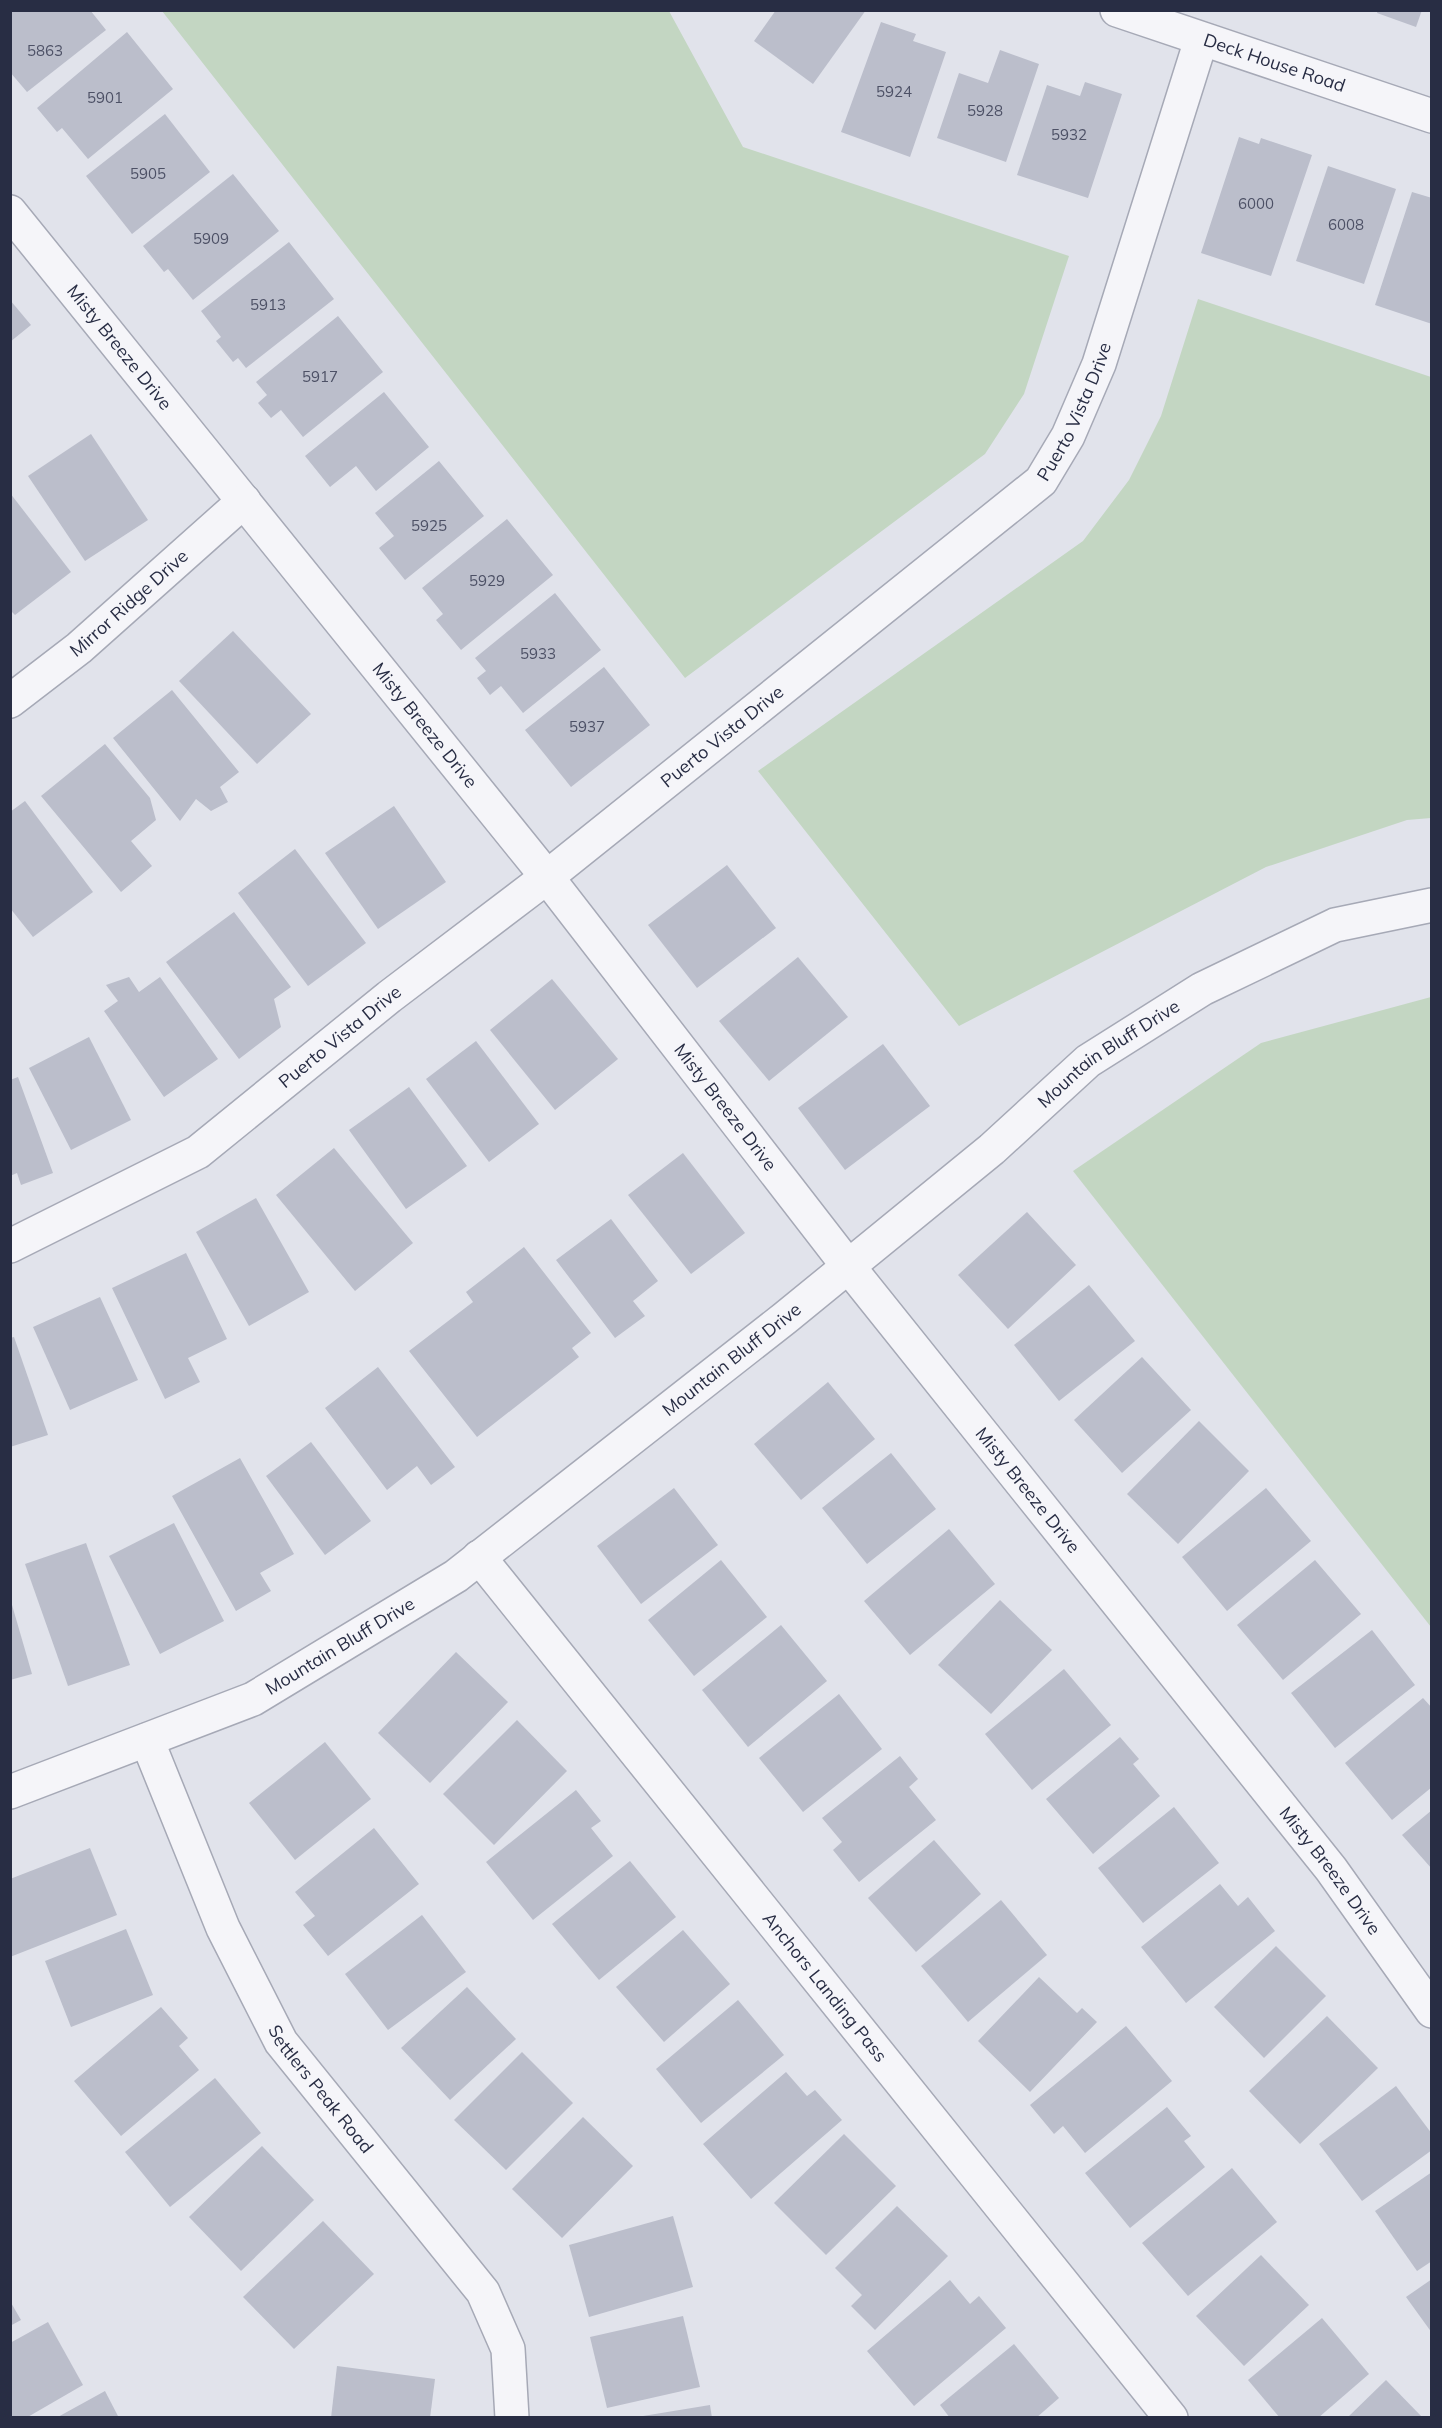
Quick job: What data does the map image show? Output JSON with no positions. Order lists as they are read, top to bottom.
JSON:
{
  "streets": {
    "street": [
      "Deck House Road",
      "Misty Breeze Drive",
      "Puerto Vista Drive",
      "Mirror Ridge Drive",
      "Mountain Bluff Drive",
      "Anchors Landing Pass",
      "Settlers Peak Road"
    ]
  },
  "crossings": [
    ["Deck House Road", "Puerto Vista Drive"],
    ["Misty Breeze Drive", "Puerto Vista Drive"],
    ["Misty Breeze Drive", "Mirror Ridge Drive"],
    ["Misty Breeze Drive", "Mountain Bluff Drive"],
    ["Mountain Bluff Drive", "Anchors Landing Pass"],
    ["Mountain Bluff Drive", "Settlers Peak Road"]
  ],
  "house_numbers": [
    "5863",
    "5924",
    "5901",
    "5928",
    "5932",
    "5905",
    "6000",
    "6008",
    "5909",
    "5913",
    "5917",
    "5925",
    "5929",
    "5933",
    "5937"
  ]
}
